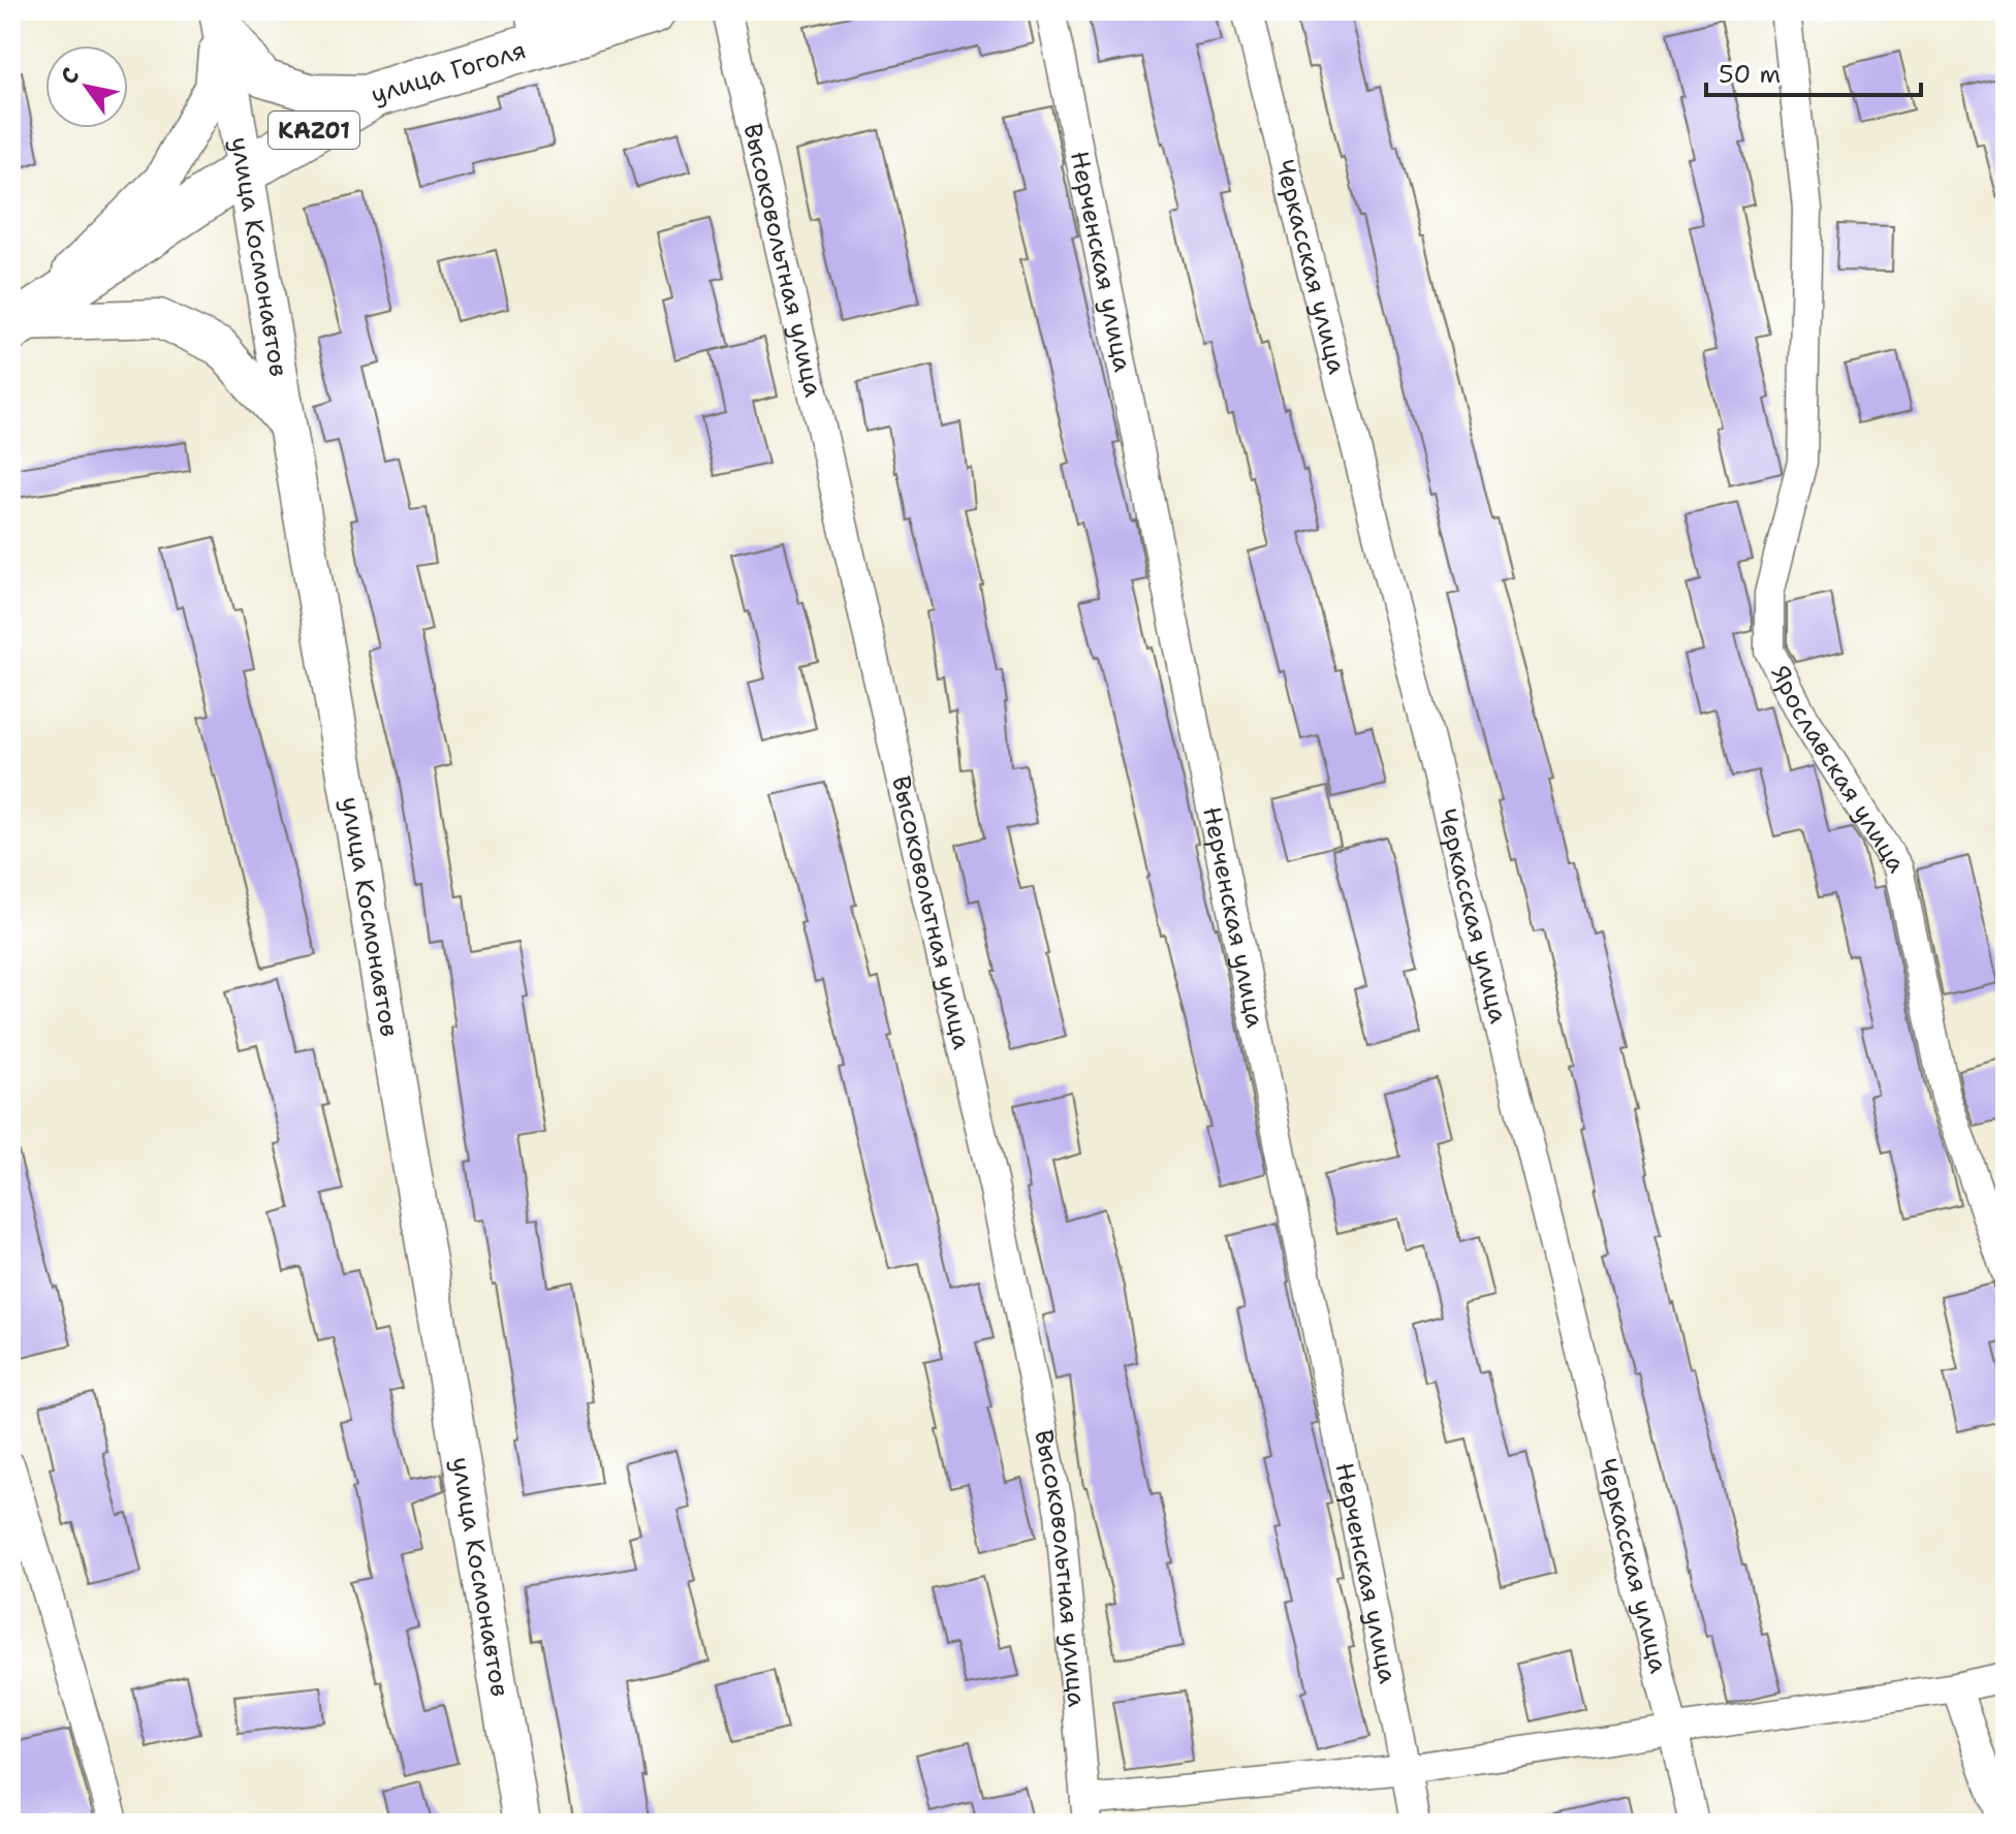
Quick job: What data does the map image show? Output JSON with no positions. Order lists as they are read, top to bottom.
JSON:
{
  "streets": {
    "highway": ["улица Гоголя", "KАZ01"],
    "street": [
      "улица Космонавтов",
      "Высоковольтная улица",
      "Нерченская улица",
      "Черкасская улица",
      "Ярославская улица"
    ]
  },
  "crossings": [
    ["улица Гоголя", "улица Космонавтов"]
  ],
  "scale_bar": "50 m",
  "north": "top left"
}
